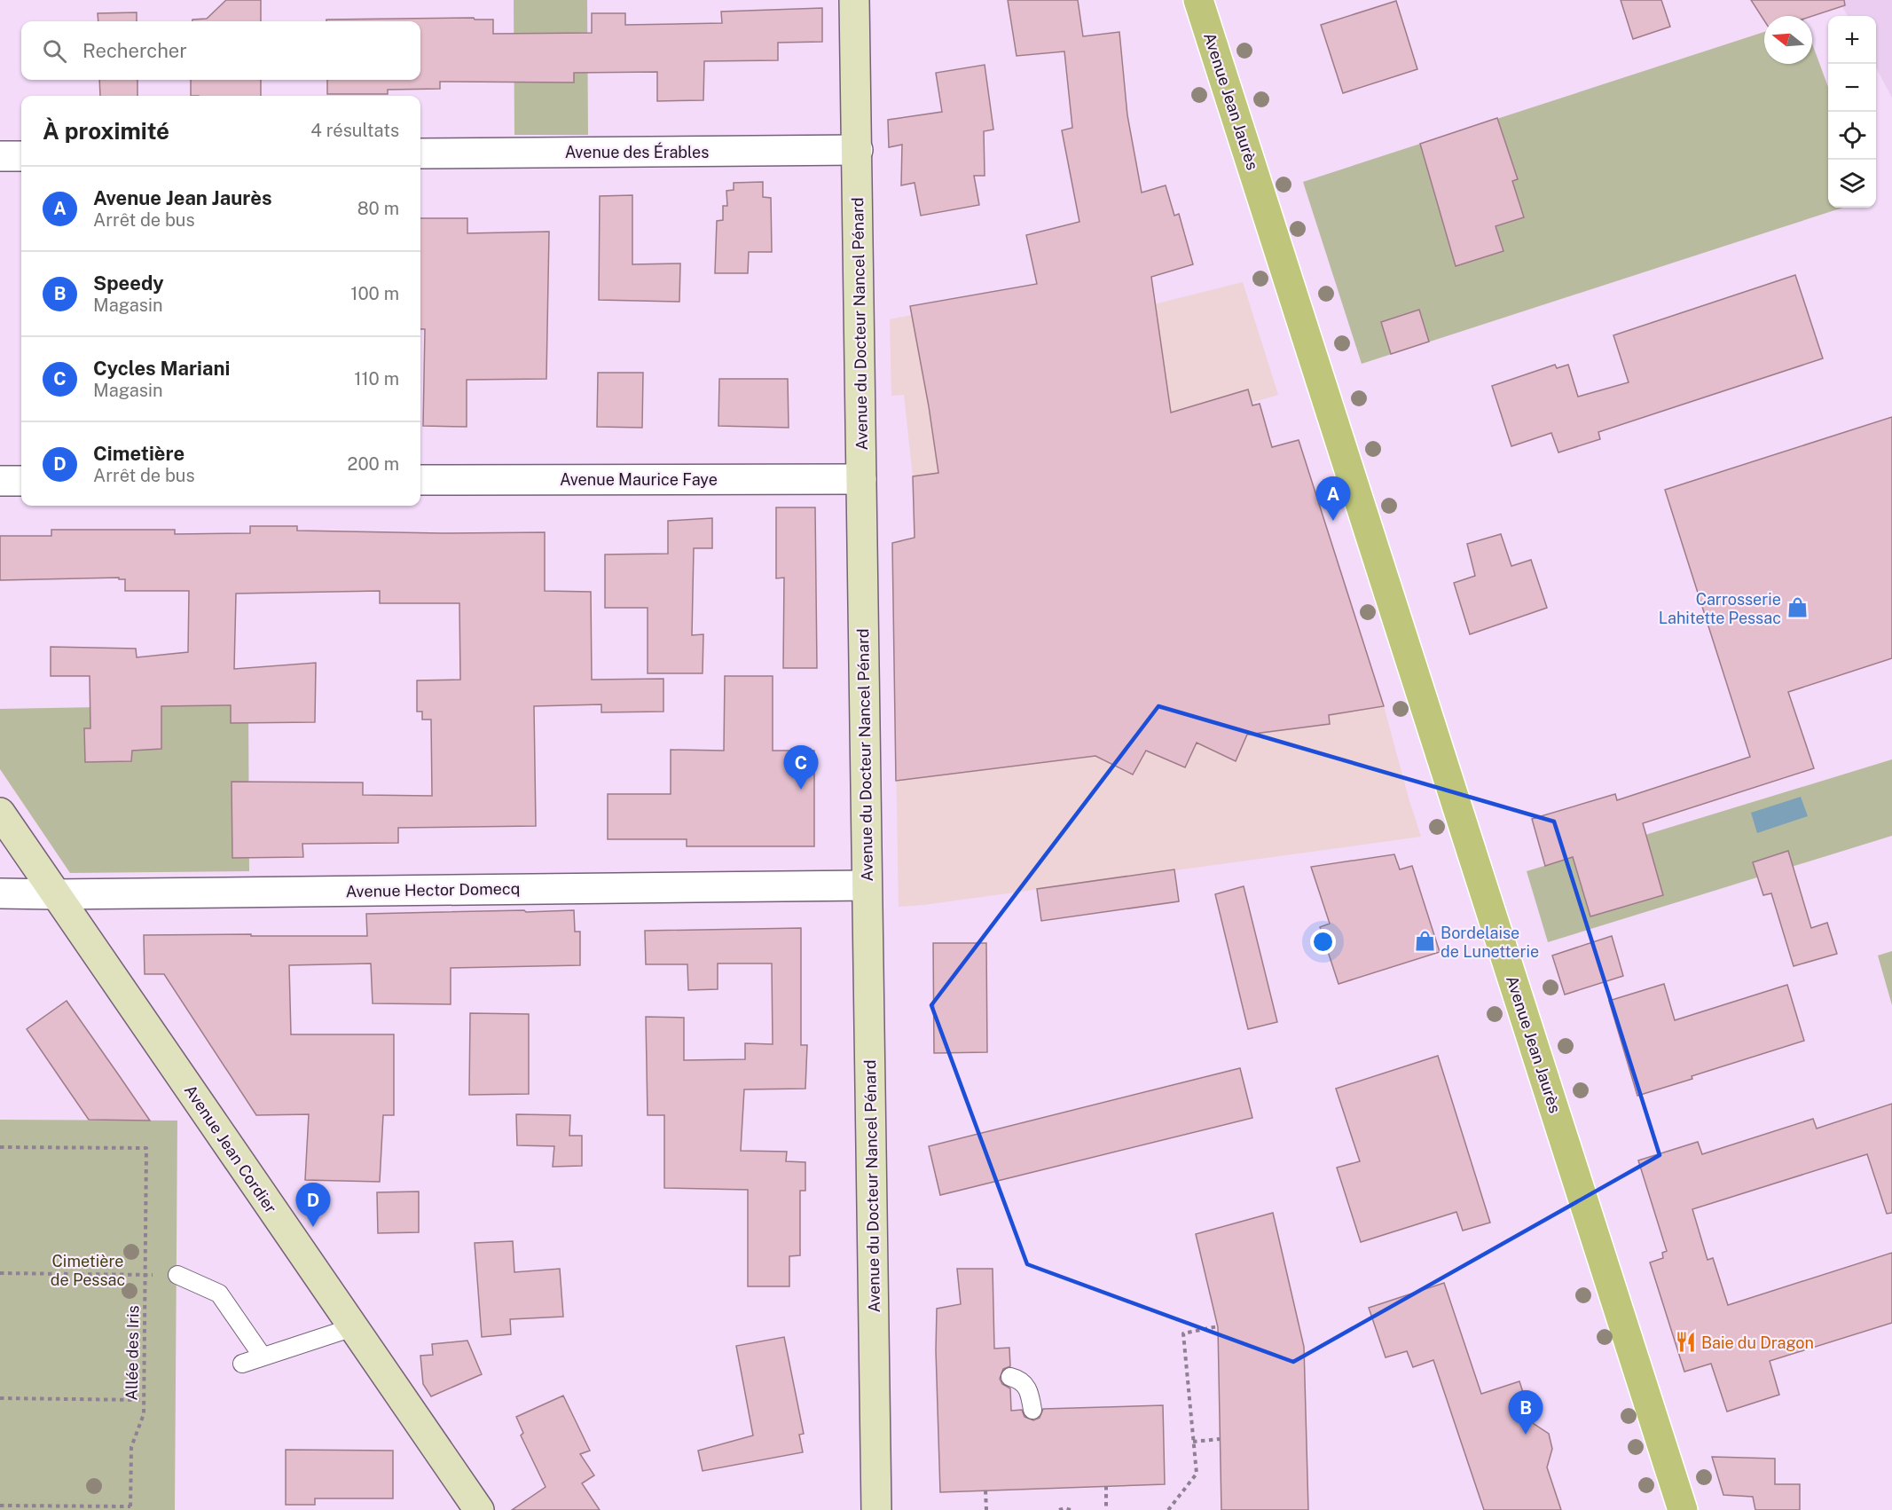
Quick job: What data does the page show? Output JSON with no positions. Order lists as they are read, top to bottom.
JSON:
{
  "streets": {
    "main road": ["Avenue Jean Jaurès", "Avenue du Docteur Nancel Pénard", "Avenue Jean Cordier"],
    "street": ["Avenue des Érables", "Avenue Maurice Faye", "Avenue Hector Domecq"],
    "path": ["Allée des Iris"]
  },
  "crossings": [
    ["Avenue des Érables", "Avenue du Docteur Nancel Pénard"],
    ["Avenue du Docteur Nancel Pénard", "Avenue Maurice Faye"],
    ["Avenue du Docteur Nancel Pénard", "Avenue Hector Domecq"],
    ["Avenue Hector Domecq", "Avenue Jean Cordier"]
  ],
  "parks": ["Cimetière de Pessac"],
  "places": {
    "shop": ["Carrosserie Lahitette Pessac", "Bordelaise de Lunetterie"],
    "restaurant": ["Baie du Dragon"]
  },
  "north": "left",
  "page": {
    "map_buttons": ["+", "−"],
    "search": "Rechercher",
    "heading": ["À proximité", "4 résultats"],
    "list": [
      {
        "mark": "A",
        "name": "Avenue Jean Jaurès",
        "note": "Arrêt de bus",
        "value": "80 m"
      },
      {
        "mark": "B",
        "name": "Speedy",
        "note": "Magasin",
        "value": "100 m"
      },
      {
        "mark": "C",
        "name": "Cycles Mariani",
        "note": "Magasin",
        "value": "110 m"
      },
      {
        "mark": "D",
        "name": "Cimetière",
        "note": "Arrêt de bus",
        "value": "200 m"
      }
    ],
    "pins": [
      "A",
      "C",
      "D",
      "B"
    ]
  }
}
